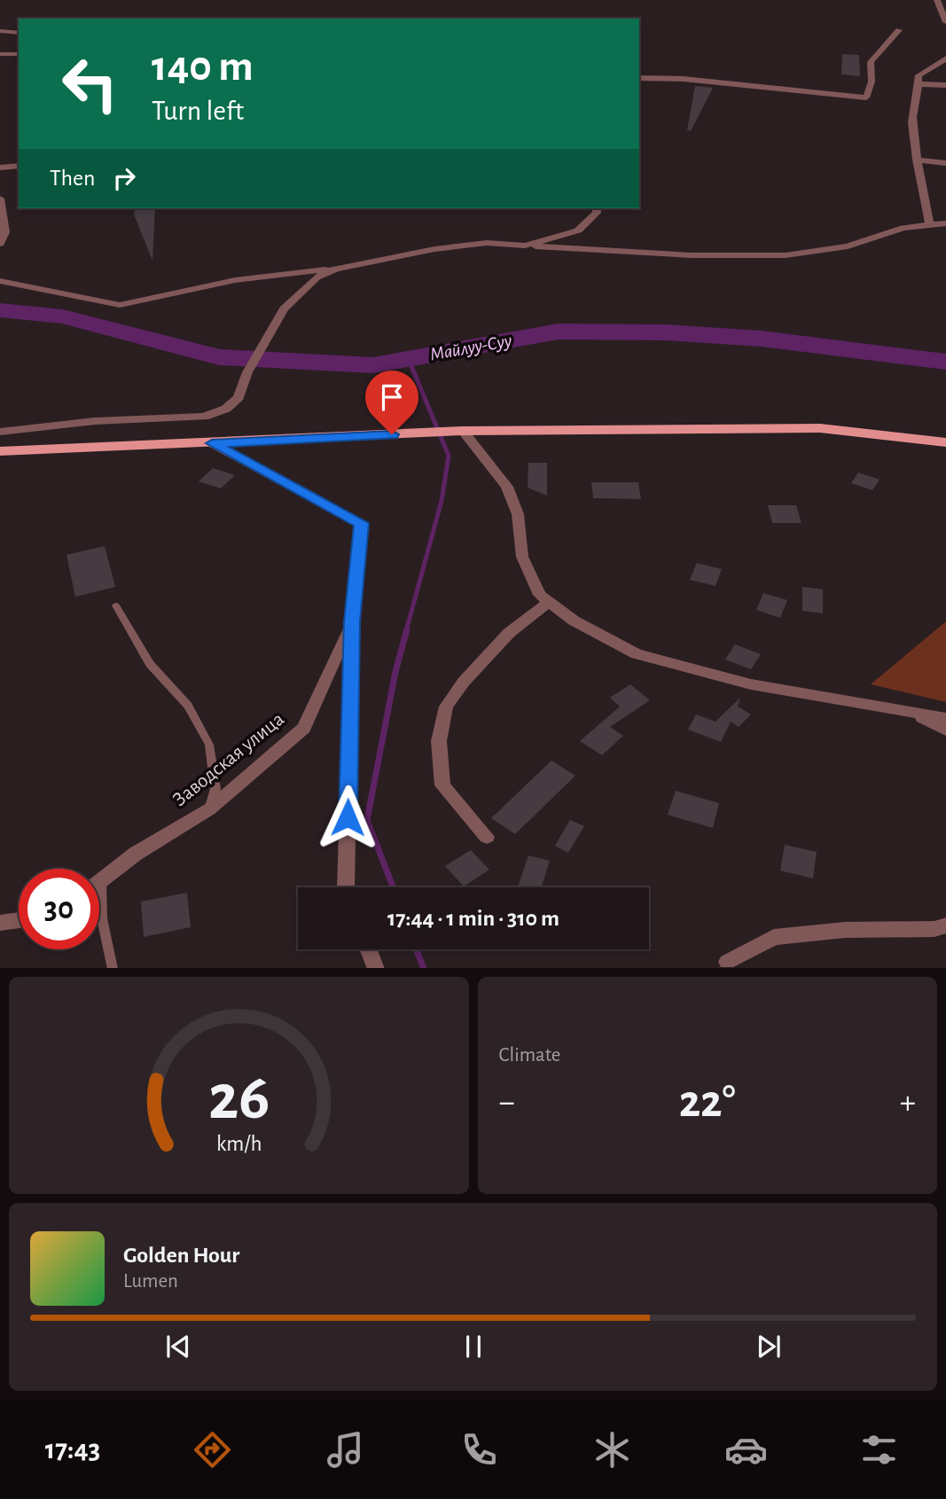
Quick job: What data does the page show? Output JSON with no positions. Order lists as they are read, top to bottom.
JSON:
{
  "streets": {
    "street": ["Заводская улица"]
  },
  "water": ["Майлуу-Суу"],
  "page": {
    "turn": ["140 m", "Turn left"],
    "then": "Then",
    "limit": "30",
    "trip": "17:44 · 1 min · 310 m",
    "tile": "Climate",
    "heat": ["−", "22°", "+"],
    "song": ["Golden Hour", "Lumen"],
    "tabs": "17:43",
    "gauge": ["26", "km/h"]
  }
}
